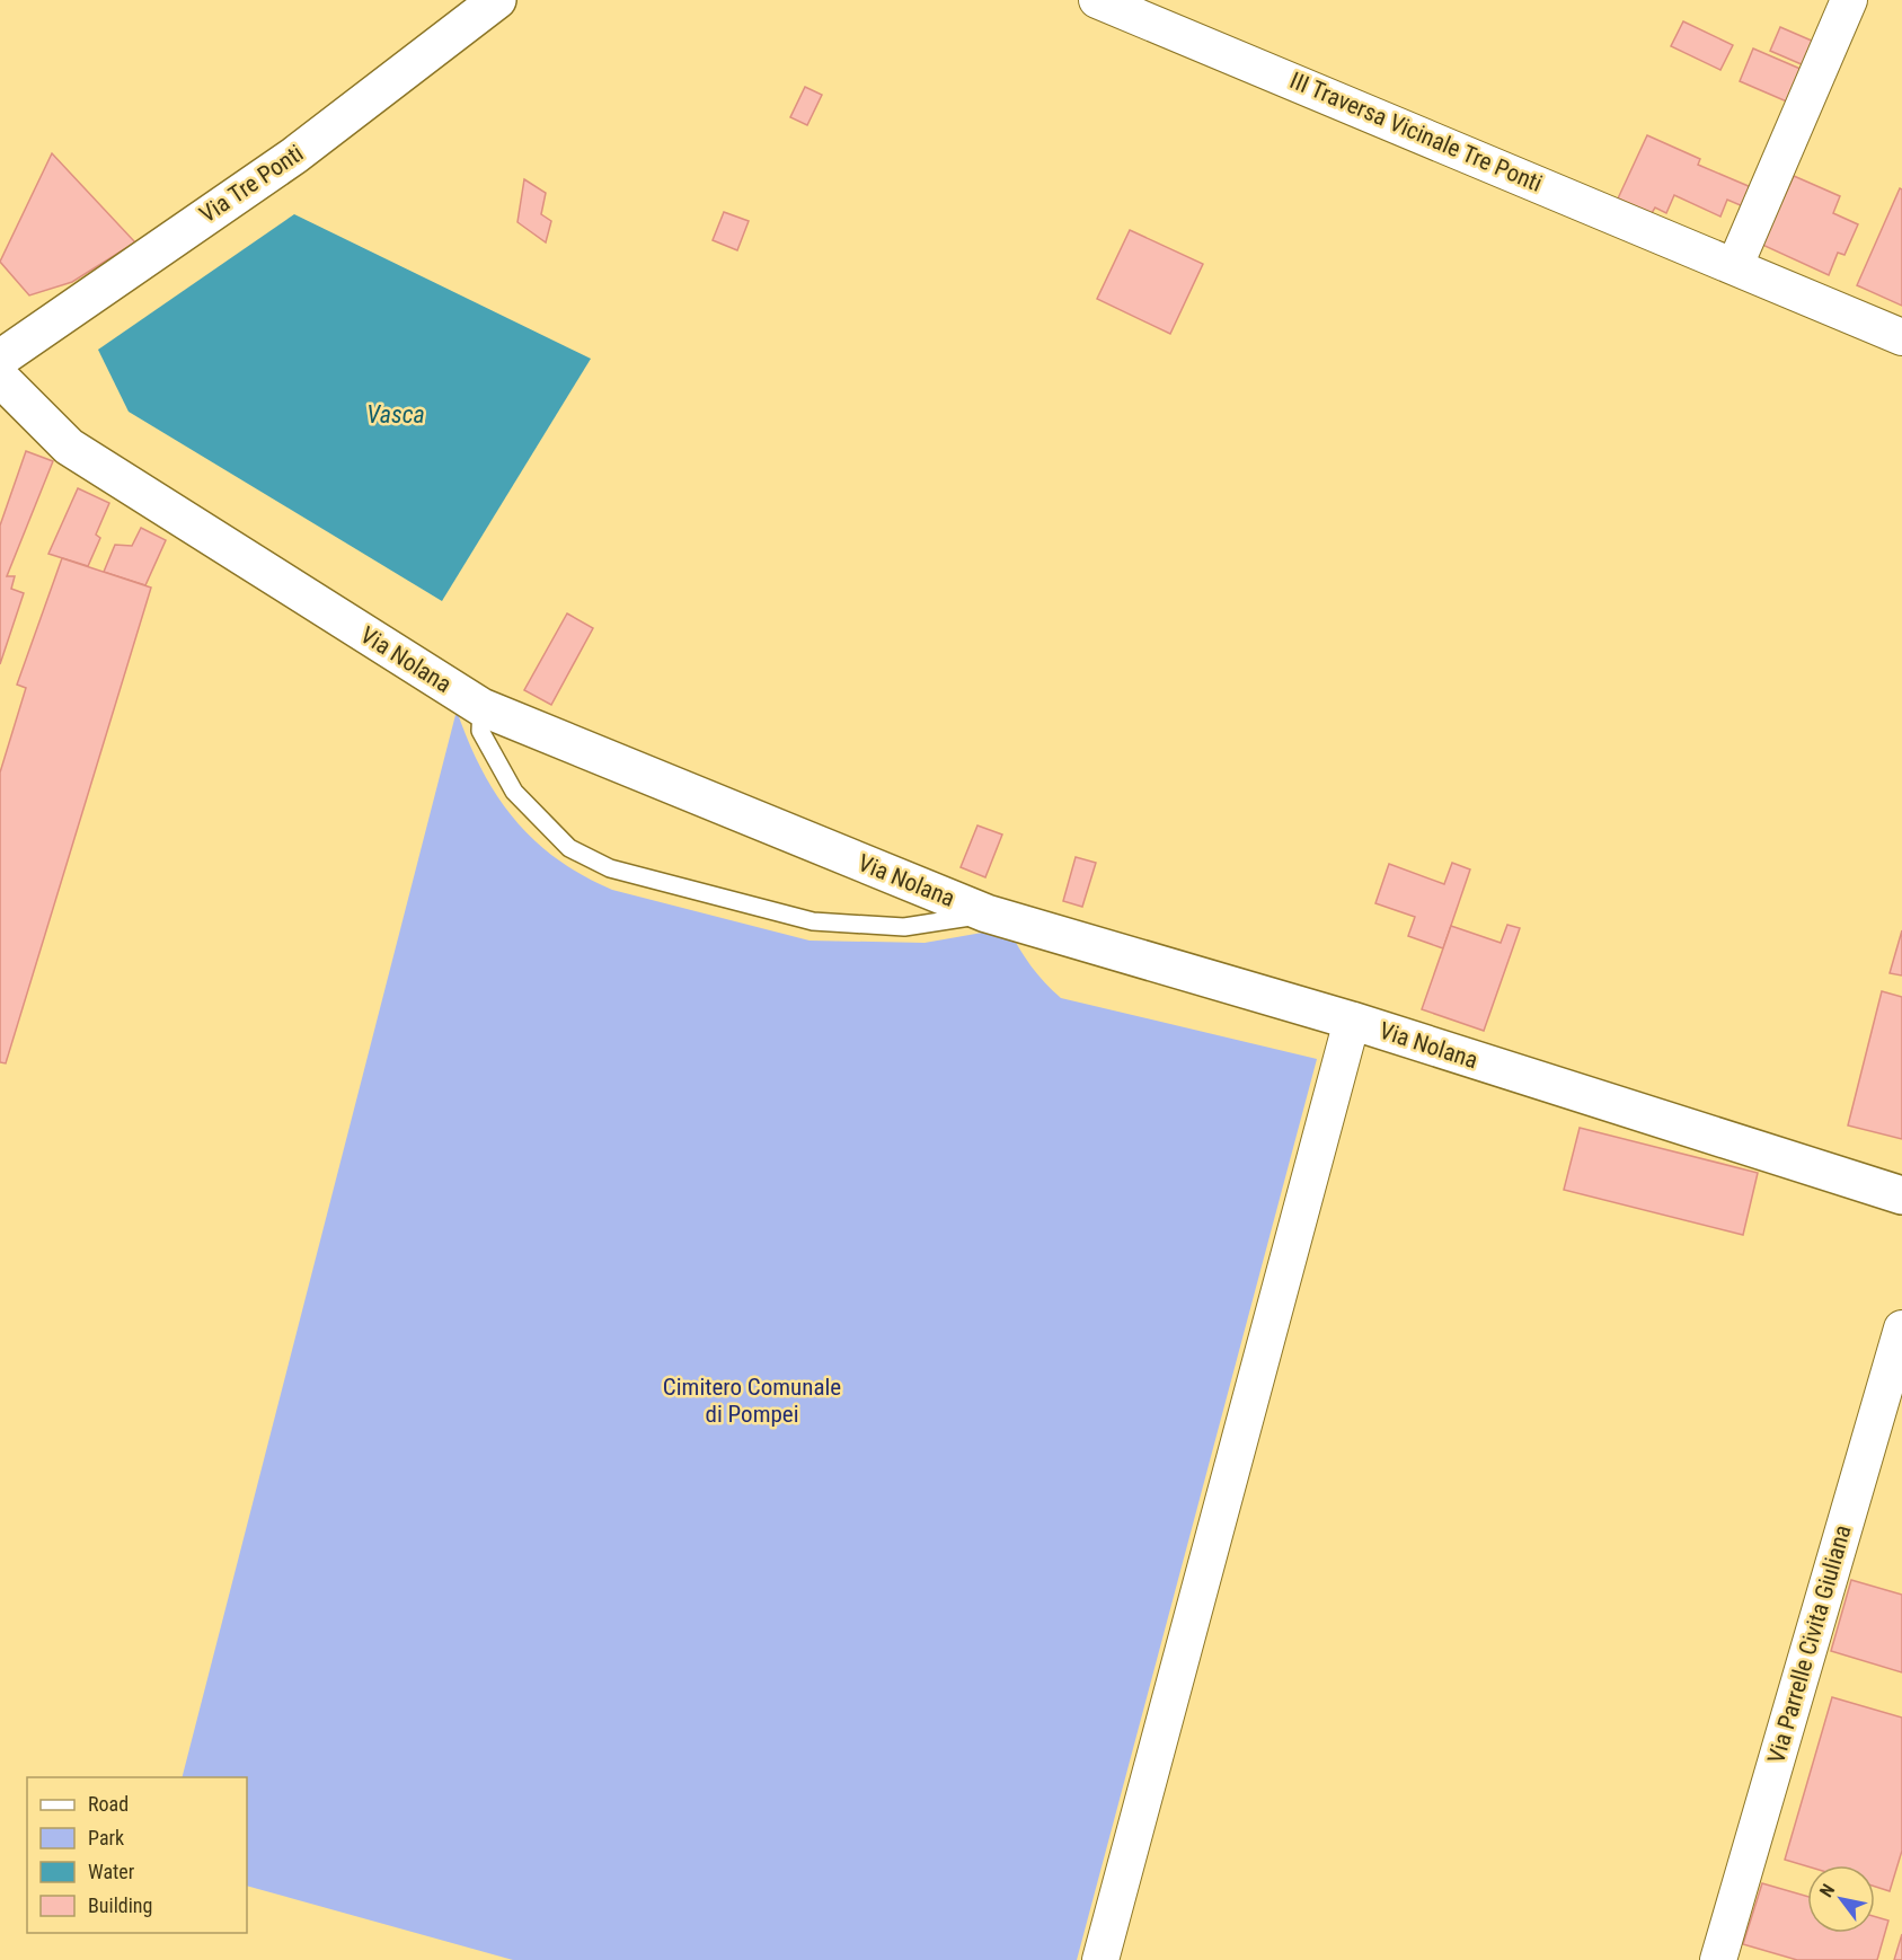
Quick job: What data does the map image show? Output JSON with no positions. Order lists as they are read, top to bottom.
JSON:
{
  "streets": {
    "street": [
      "III Traversa Vicinale Tre Ponti",
      "Via Tre Ponti",
      "Via Nolana",
      "Via Parrelle Civita Giuliana"
    ]
  },
  "water": ["Vasca"],
  "parks": ["Cimitero Comunale di Pompei"],
  "legend": [
    "Road",
    "Park",
    "Water",
    "Building"
  ],
  "north": "top left"
}
